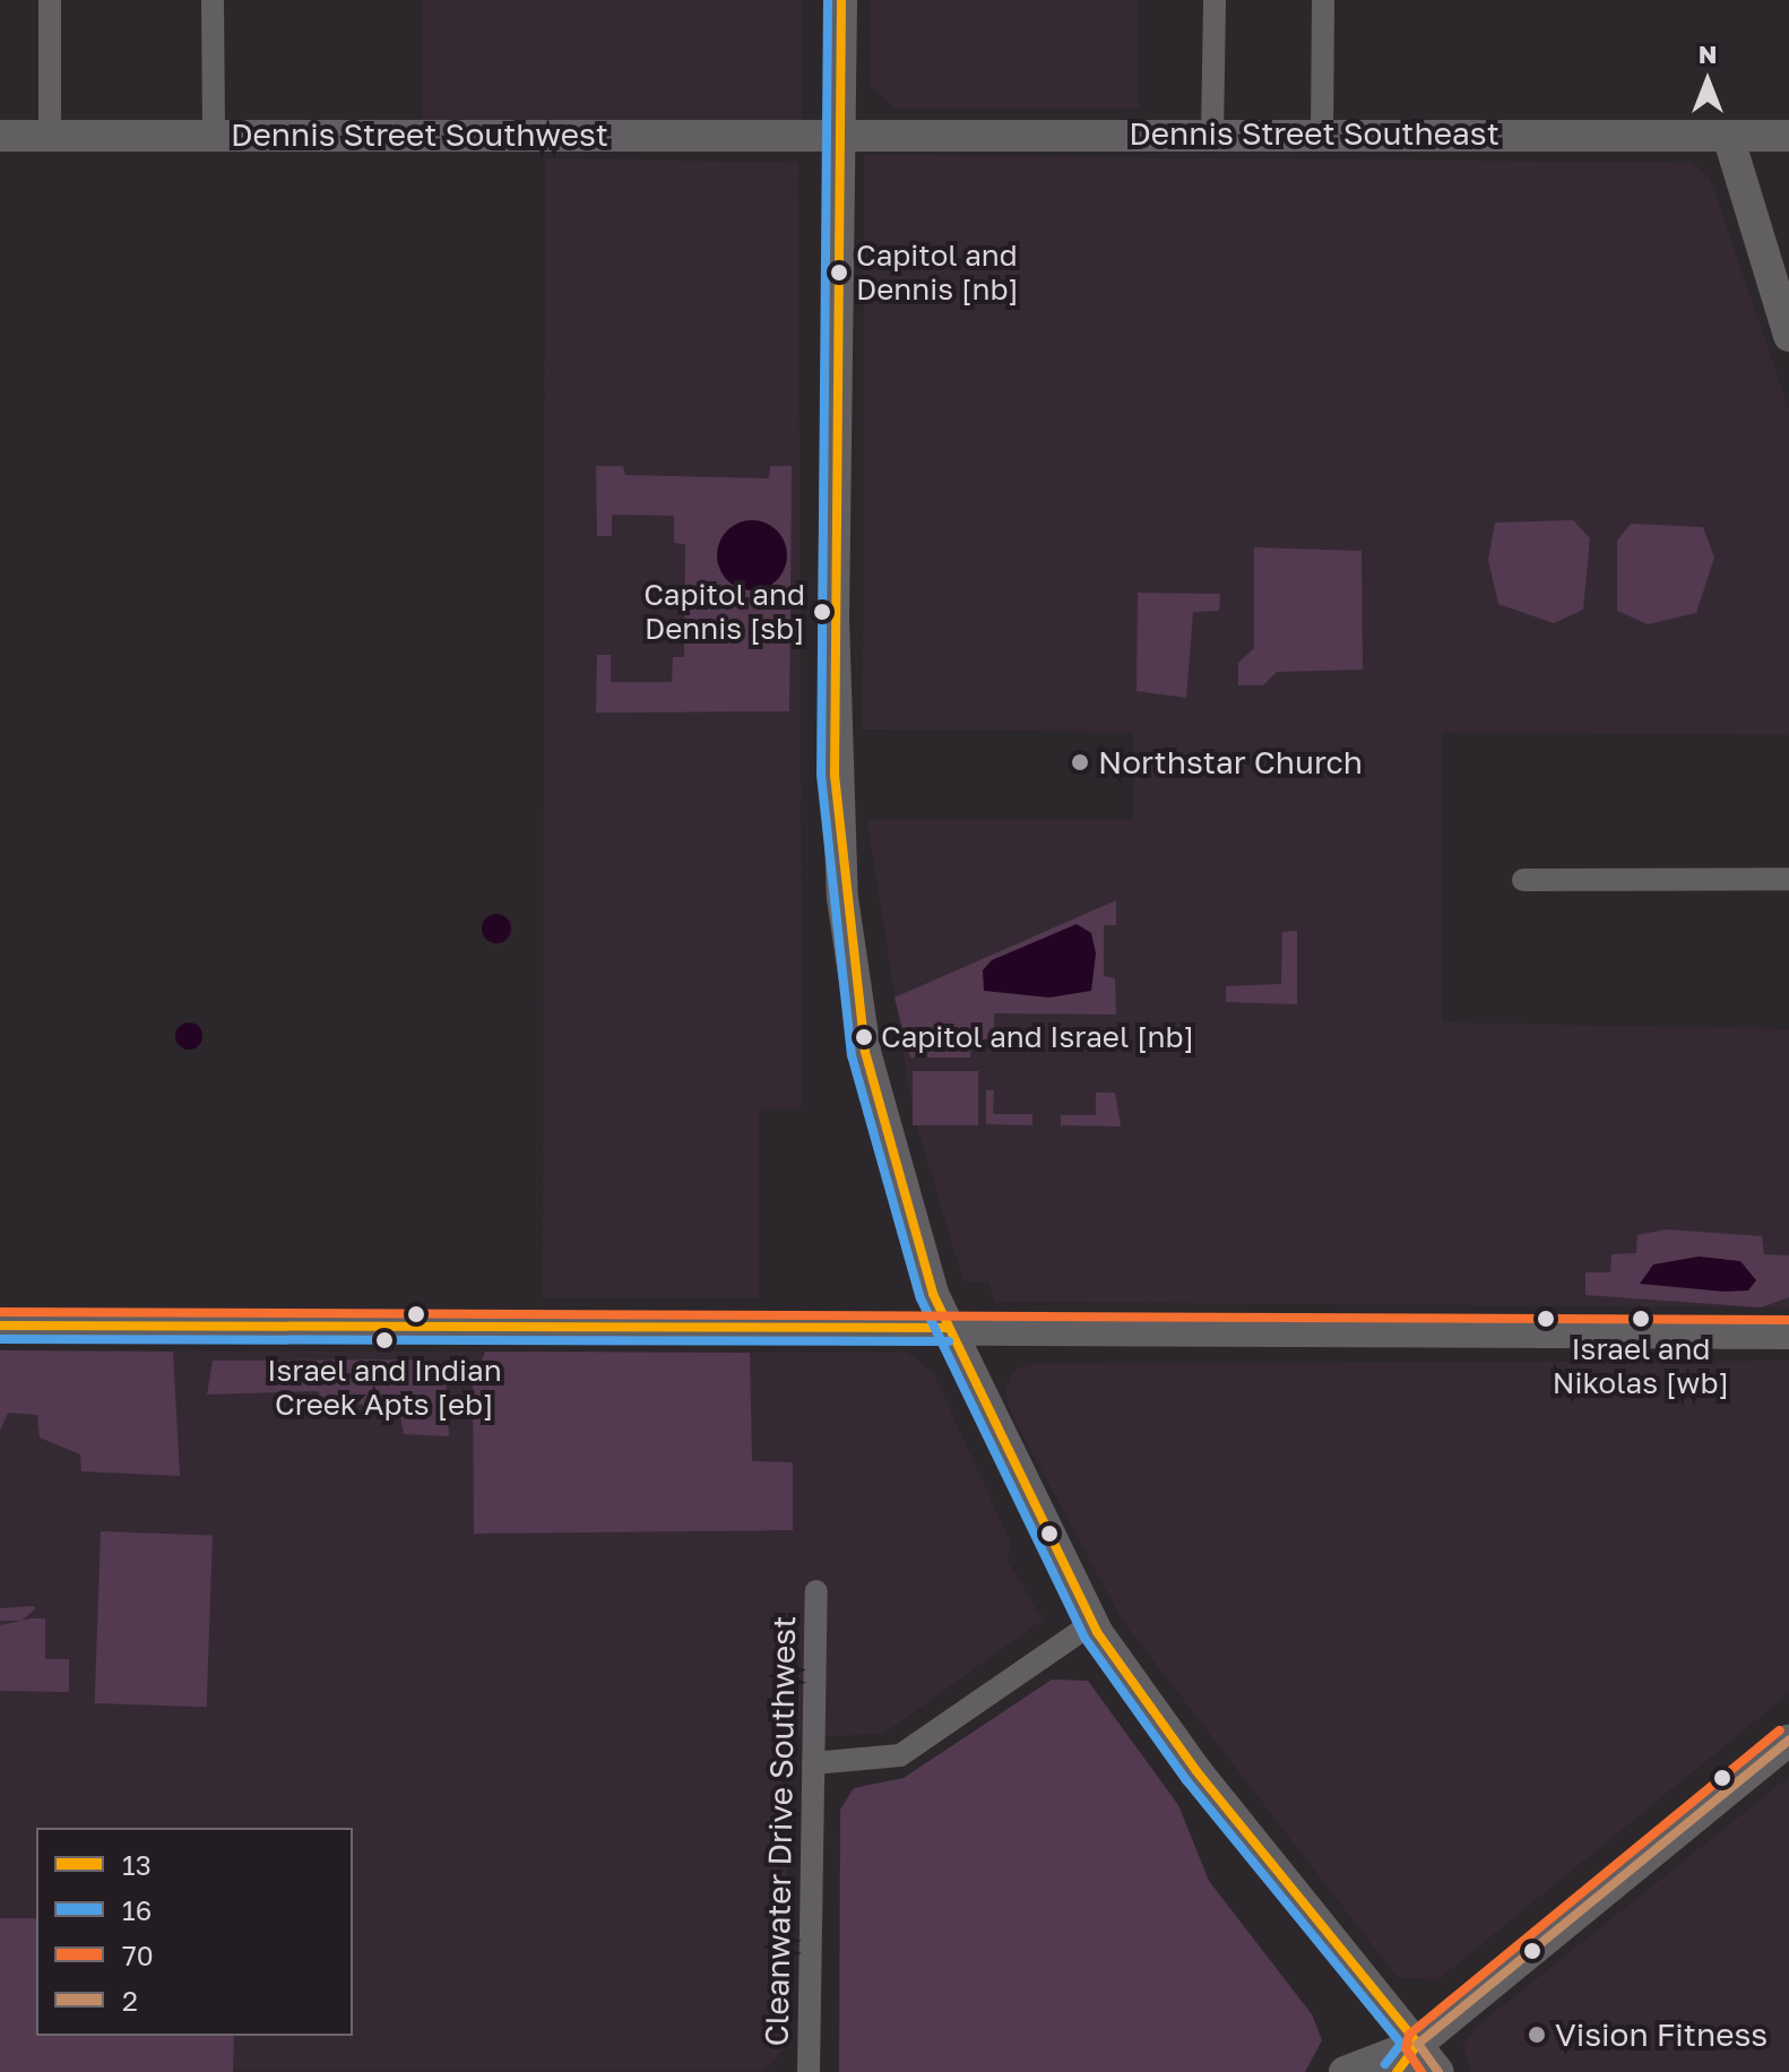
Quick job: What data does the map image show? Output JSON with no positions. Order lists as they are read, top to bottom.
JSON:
{
  "streets": {
    "street": ["Dennis Street Southeast", "Dennis Street Southwest", "Cleanwater Drive Southwest"]
  },
  "crossings": [
    ["Dennis Street Southeast", "Dennis Street Southwest"]
  ],
  "places": [
    "Capitol and Dennis [nb]",
    "Capitol and Dennis [sb]",
    "Northstar Church",
    "Capitol and Israel [nb]",
    "Israel and Nikolas [wb]",
    "Israel and Indian Creek Apts [eb]",
    "Vision Fitness"
  ],
  "lines": [
    "transit line 13",
    "transit line 16",
    "transit line 70",
    "transit line 2"
  ],
  "legend": [
    "13",
    "16",
    "70",
    "2"
  ],
  "north": "top"
}
